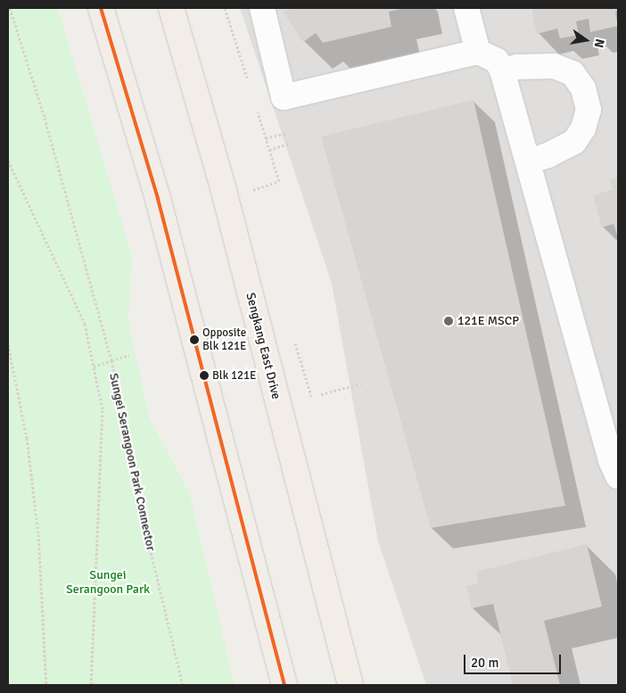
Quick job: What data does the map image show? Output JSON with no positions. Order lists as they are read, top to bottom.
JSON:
{
  "streets": {
    "main road": ["Sengkang East Drive"],
    "path": ["Sungei Serangoon Park Connector"]
  },
  "parks": ["Sungei Serangoon Park"],
  "places": ["121E MSCP", "Opposite Blk 121E", "Blk 121E"],
  "scale_bar": "20 m",
  "north": "right"
}
